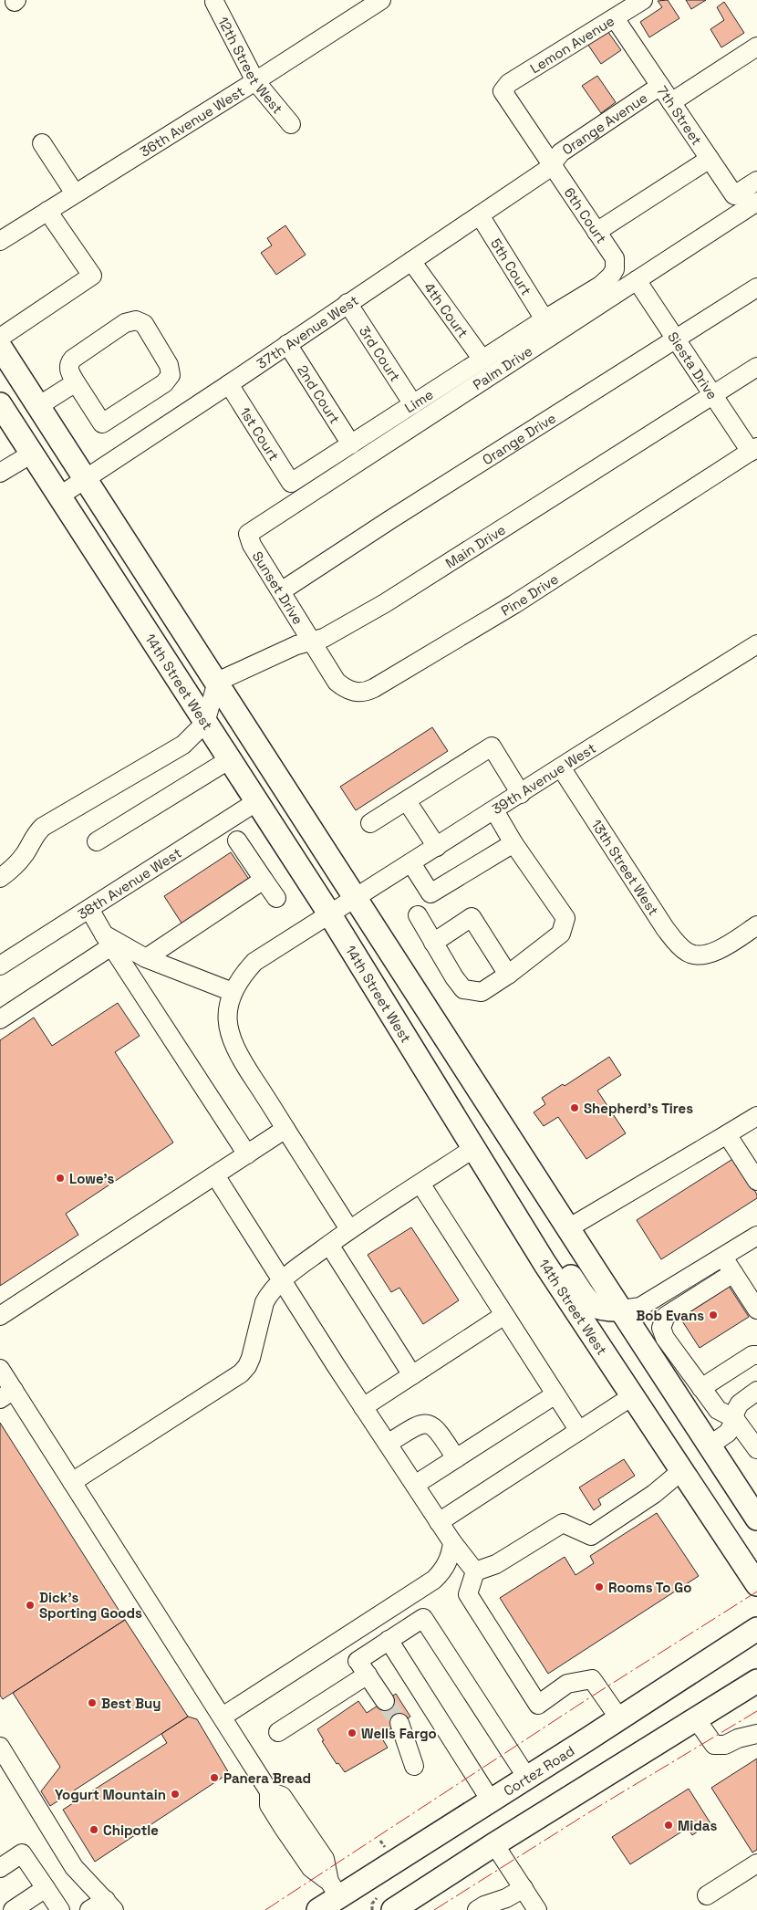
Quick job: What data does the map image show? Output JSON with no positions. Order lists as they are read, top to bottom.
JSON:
{
  "streets": {
    "main road": ["14th Street West", "Cortez Road"],
    "street": [
      "Lemon Avenue",
      "12th Street West",
      "7th Street",
      "36th Avenue West",
      "Orange Avenue",
      "6th Court",
      "5th Court",
      "4th Court",
      "37th Avenue West",
      "3rd Court",
      "Siesta Drive",
      "Palm Drive",
      "2nd Court",
      "Lime",
      "1st Court",
      "Orange Drive",
      "Main Drive",
      "Sunset Drive",
      "Pine Drive",
      "39th Avenue West",
      "13th Street West",
      "38th Avenue West"
    ]
  },
  "crossings": [
    ["Lemon Avenue", "7th Street"],
    ["Lemon Avenue", "6th Court"],
    ["12th Street West", "36th Avenue West"],
    ["7th Street", "Orange Avenue"],
    ["Orange Avenue", "6th Court"],
    ["Orange Avenue", "37th Avenue West"],
    ["6th Court", "5th Court"],
    ["6th Court", "37th Avenue West"],
    ["6th Court", "Lime"],
    ["5th Court", "37th Avenue West"],
    ["5th Court", "Lime"],
    ["4th Court", "37th Avenue West"],
    ["4th Court", "Lime"],
    ["37th Avenue West", "3rd Court"],
    ["37th Avenue West", "2nd Court"],
    ["37th Avenue West", "1st Court"],
    ["37th Avenue West", "14th Street West"],
    ["3rd Court", "Lime"],
    ["Siesta Drive", "Palm Drive"],
    ["Siesta Drive", "Orange Drive"],
    ["Siesta Drive", "Main Drive"],
    ["Siesta Drive", "Pine Drive"],
    ["Palm Drive", "Sunset Drive"],
    ["2nd Court", "Lime"],
    ["Lime", "1st Court"],
    ["Orange Drive", "Sunset Drive"],
    ["Main Drive", "Sunset Drive"],
    ["Main Drive", "Pine Drive"],
    ["Sunset Drive", "Pine Drive"],
    ["14th Street West", "39th Avenue West"],
    ["14th Street West", "38th Avenue West"],
    ["39th Avenue West", "13th Street West"]
  ],
  "places": [
    "Shepherd's Tires",
    "Lowe's",
    "Bob Evans",
    "Rooms To Go",
    "Dick's Sporting Goods",
    "Best Buy",
    "Wells Fargo",
    "Panera Bread",
    "Yogurt Mountain",
    "Midas",
    "Chipotle"
  ]
}
